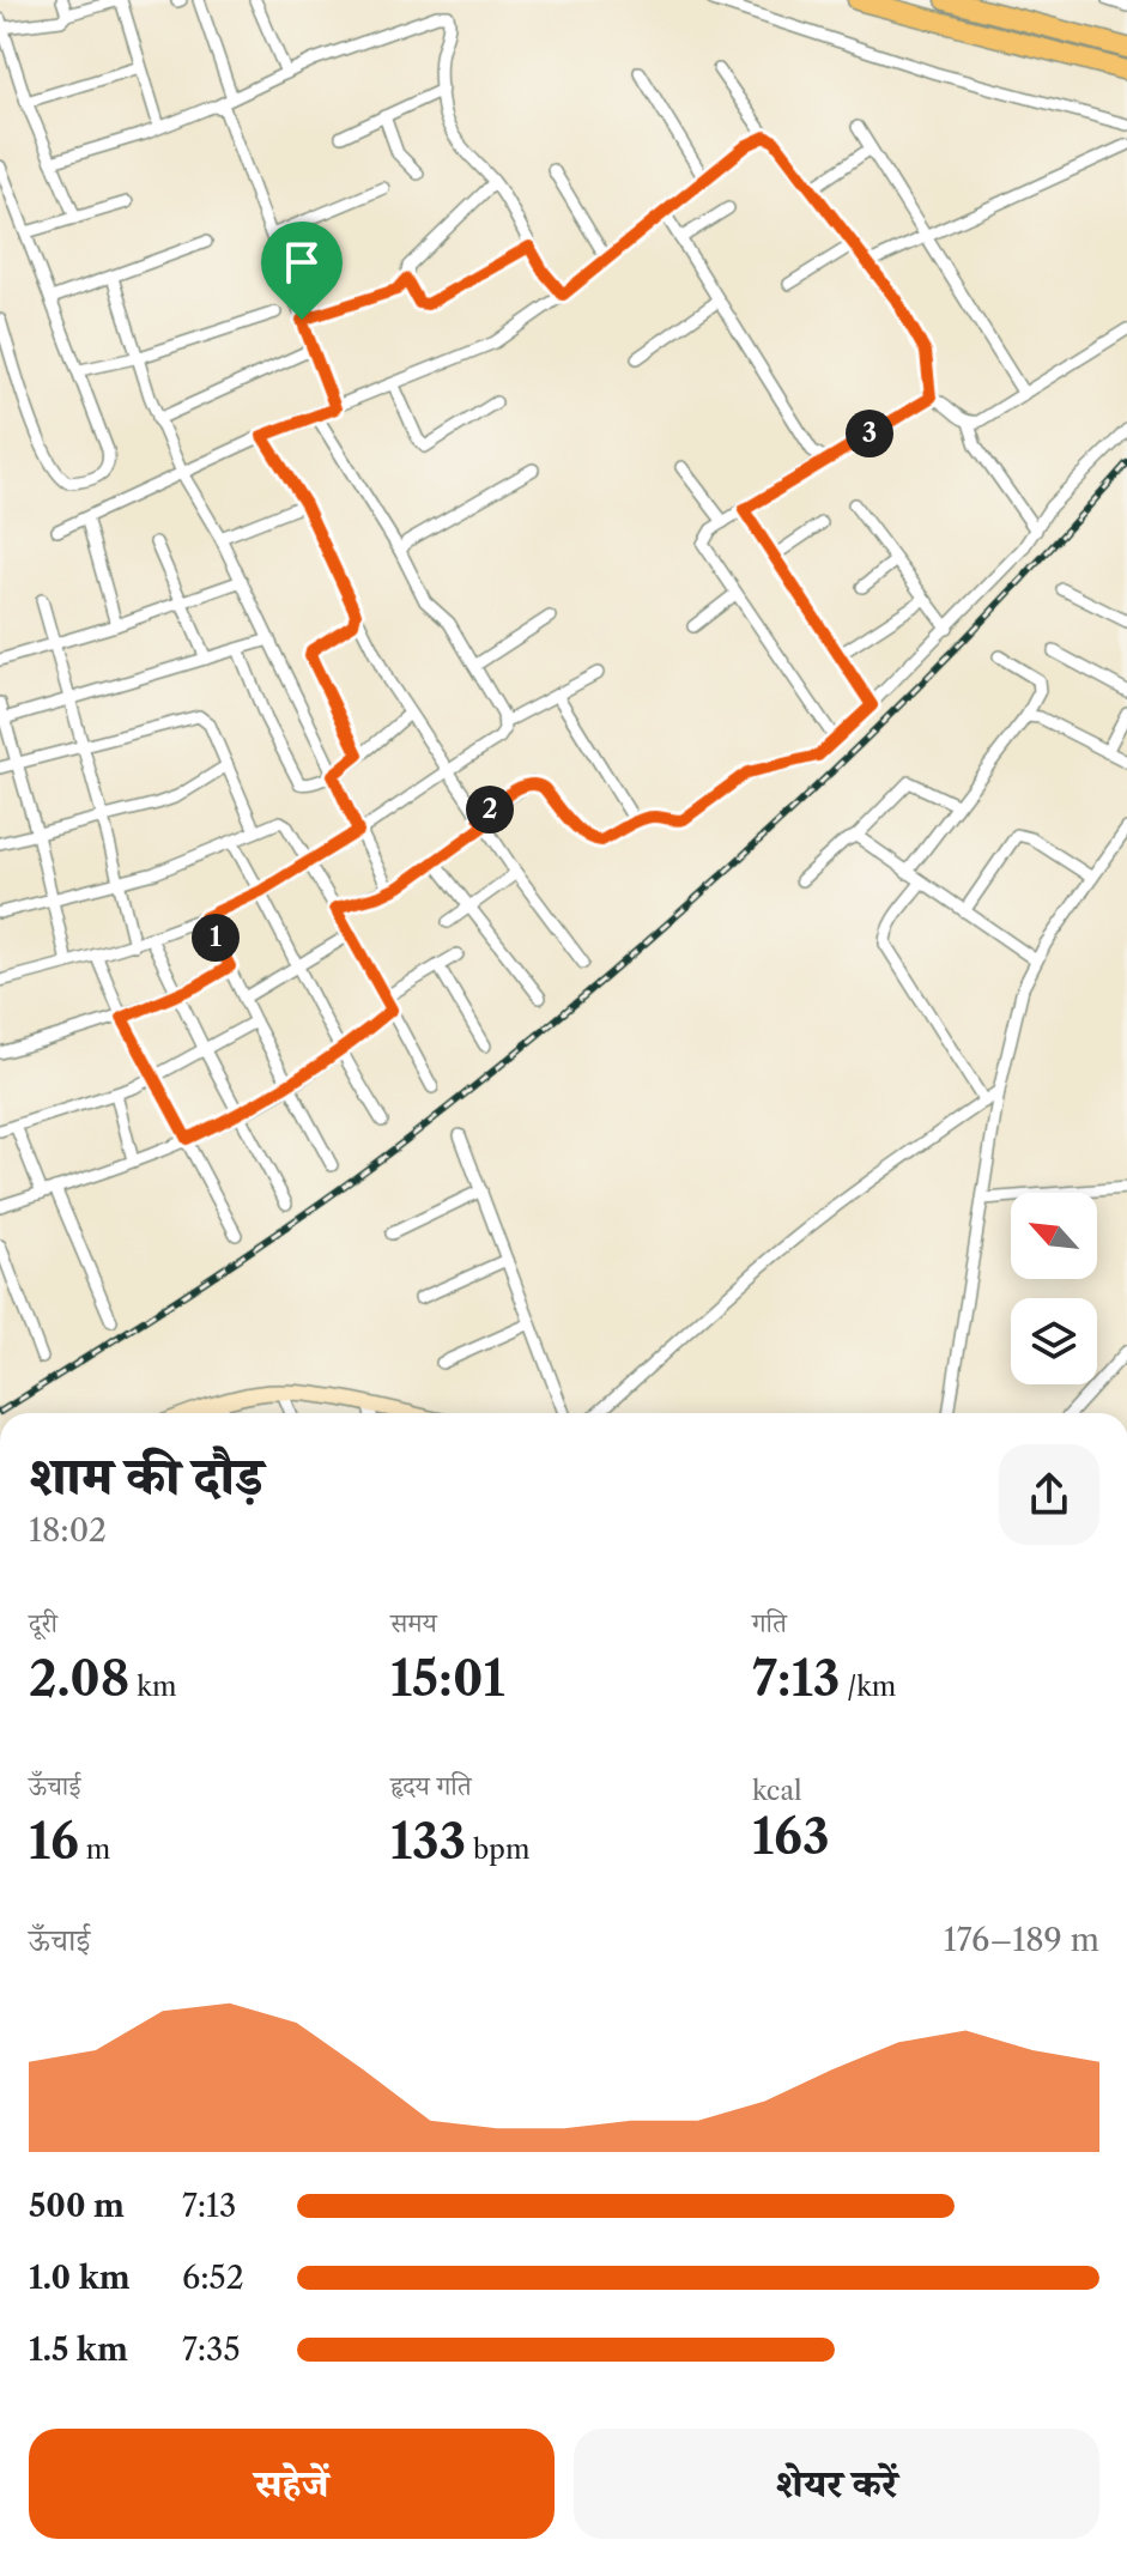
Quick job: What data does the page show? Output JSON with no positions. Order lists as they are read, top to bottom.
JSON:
{
  "north": "top left",
  "page": {
    "pins": ["3", "2", "1"],
    "heading": ["शाम की दौड़", "18:02"],
    "stats": [
      ["दूरी", "2.08 km"],
      ["समय", "15:01"],
      ["गति", "7:13 /km"],
      ["ऊँचाई", "16 m"],
      ["हृदय गति", "133 bpm"],
      ["kcal", "163"]
    ],
    "chart": ["ऊँचाई", "176–189 m"],
    "list": [
      {
        "name": "500 m",
        "note": "7:13"
      },
      {
        "name": "1.0 km",
        "note": "6:52"
      },
      {
        "name": "1.5 km",
        "note": "7:35"
      }
    ],
    "buttons": ["सहेजें", "शेयर करें"]
  }
}
